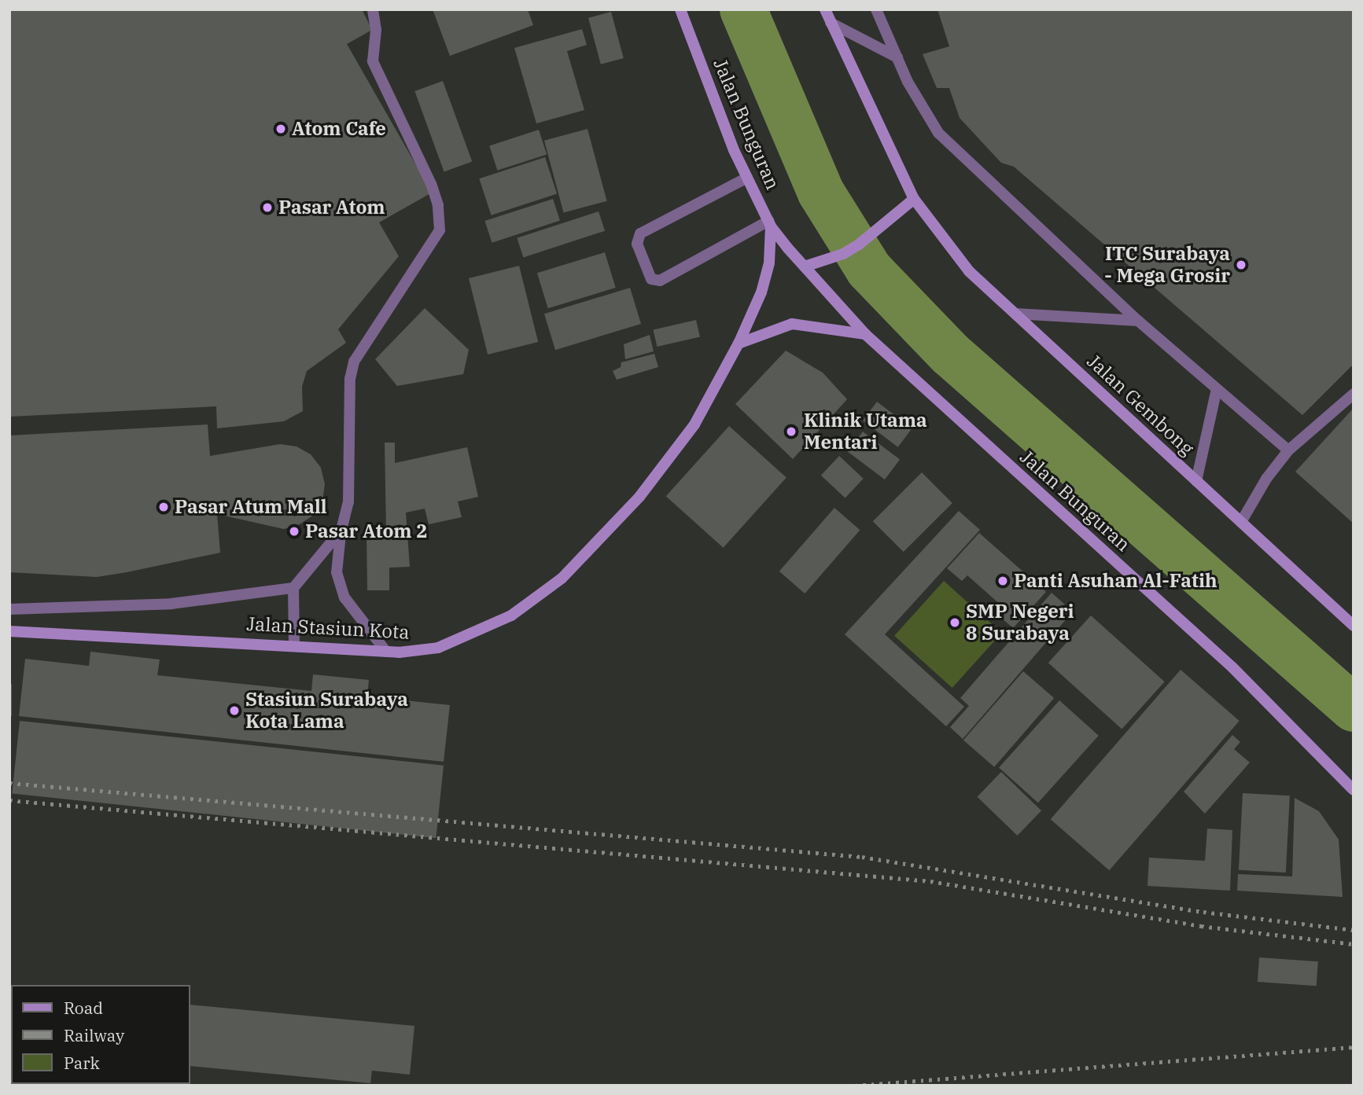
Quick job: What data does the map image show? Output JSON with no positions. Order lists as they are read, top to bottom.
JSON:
{
  "streets": {
    "main road": ["Jalan Bunguran", "Jalan Gembong", "Jalan Stasiun Kota"]
  },
  "crossings": [
    ["Jalan Bunguran", "Jalan Stasiun Kota"]
  ],
  "places": [
    "Atom Cafe",
    "Pasar Atom",
    "ITC Surabaya - Mega Grosir",
    "Klinik Utama Mentari",
    "Pasar Atum Mall",
    "Pasar Atom 2",
    "Panti Asuhan Al-Fatih",
    "SMP Negeri 8 Surabaya",
    "Stasiun Surabaya Kota Lama"
  ],
  "legend": ["Road", "Railway", "Park"]
}
